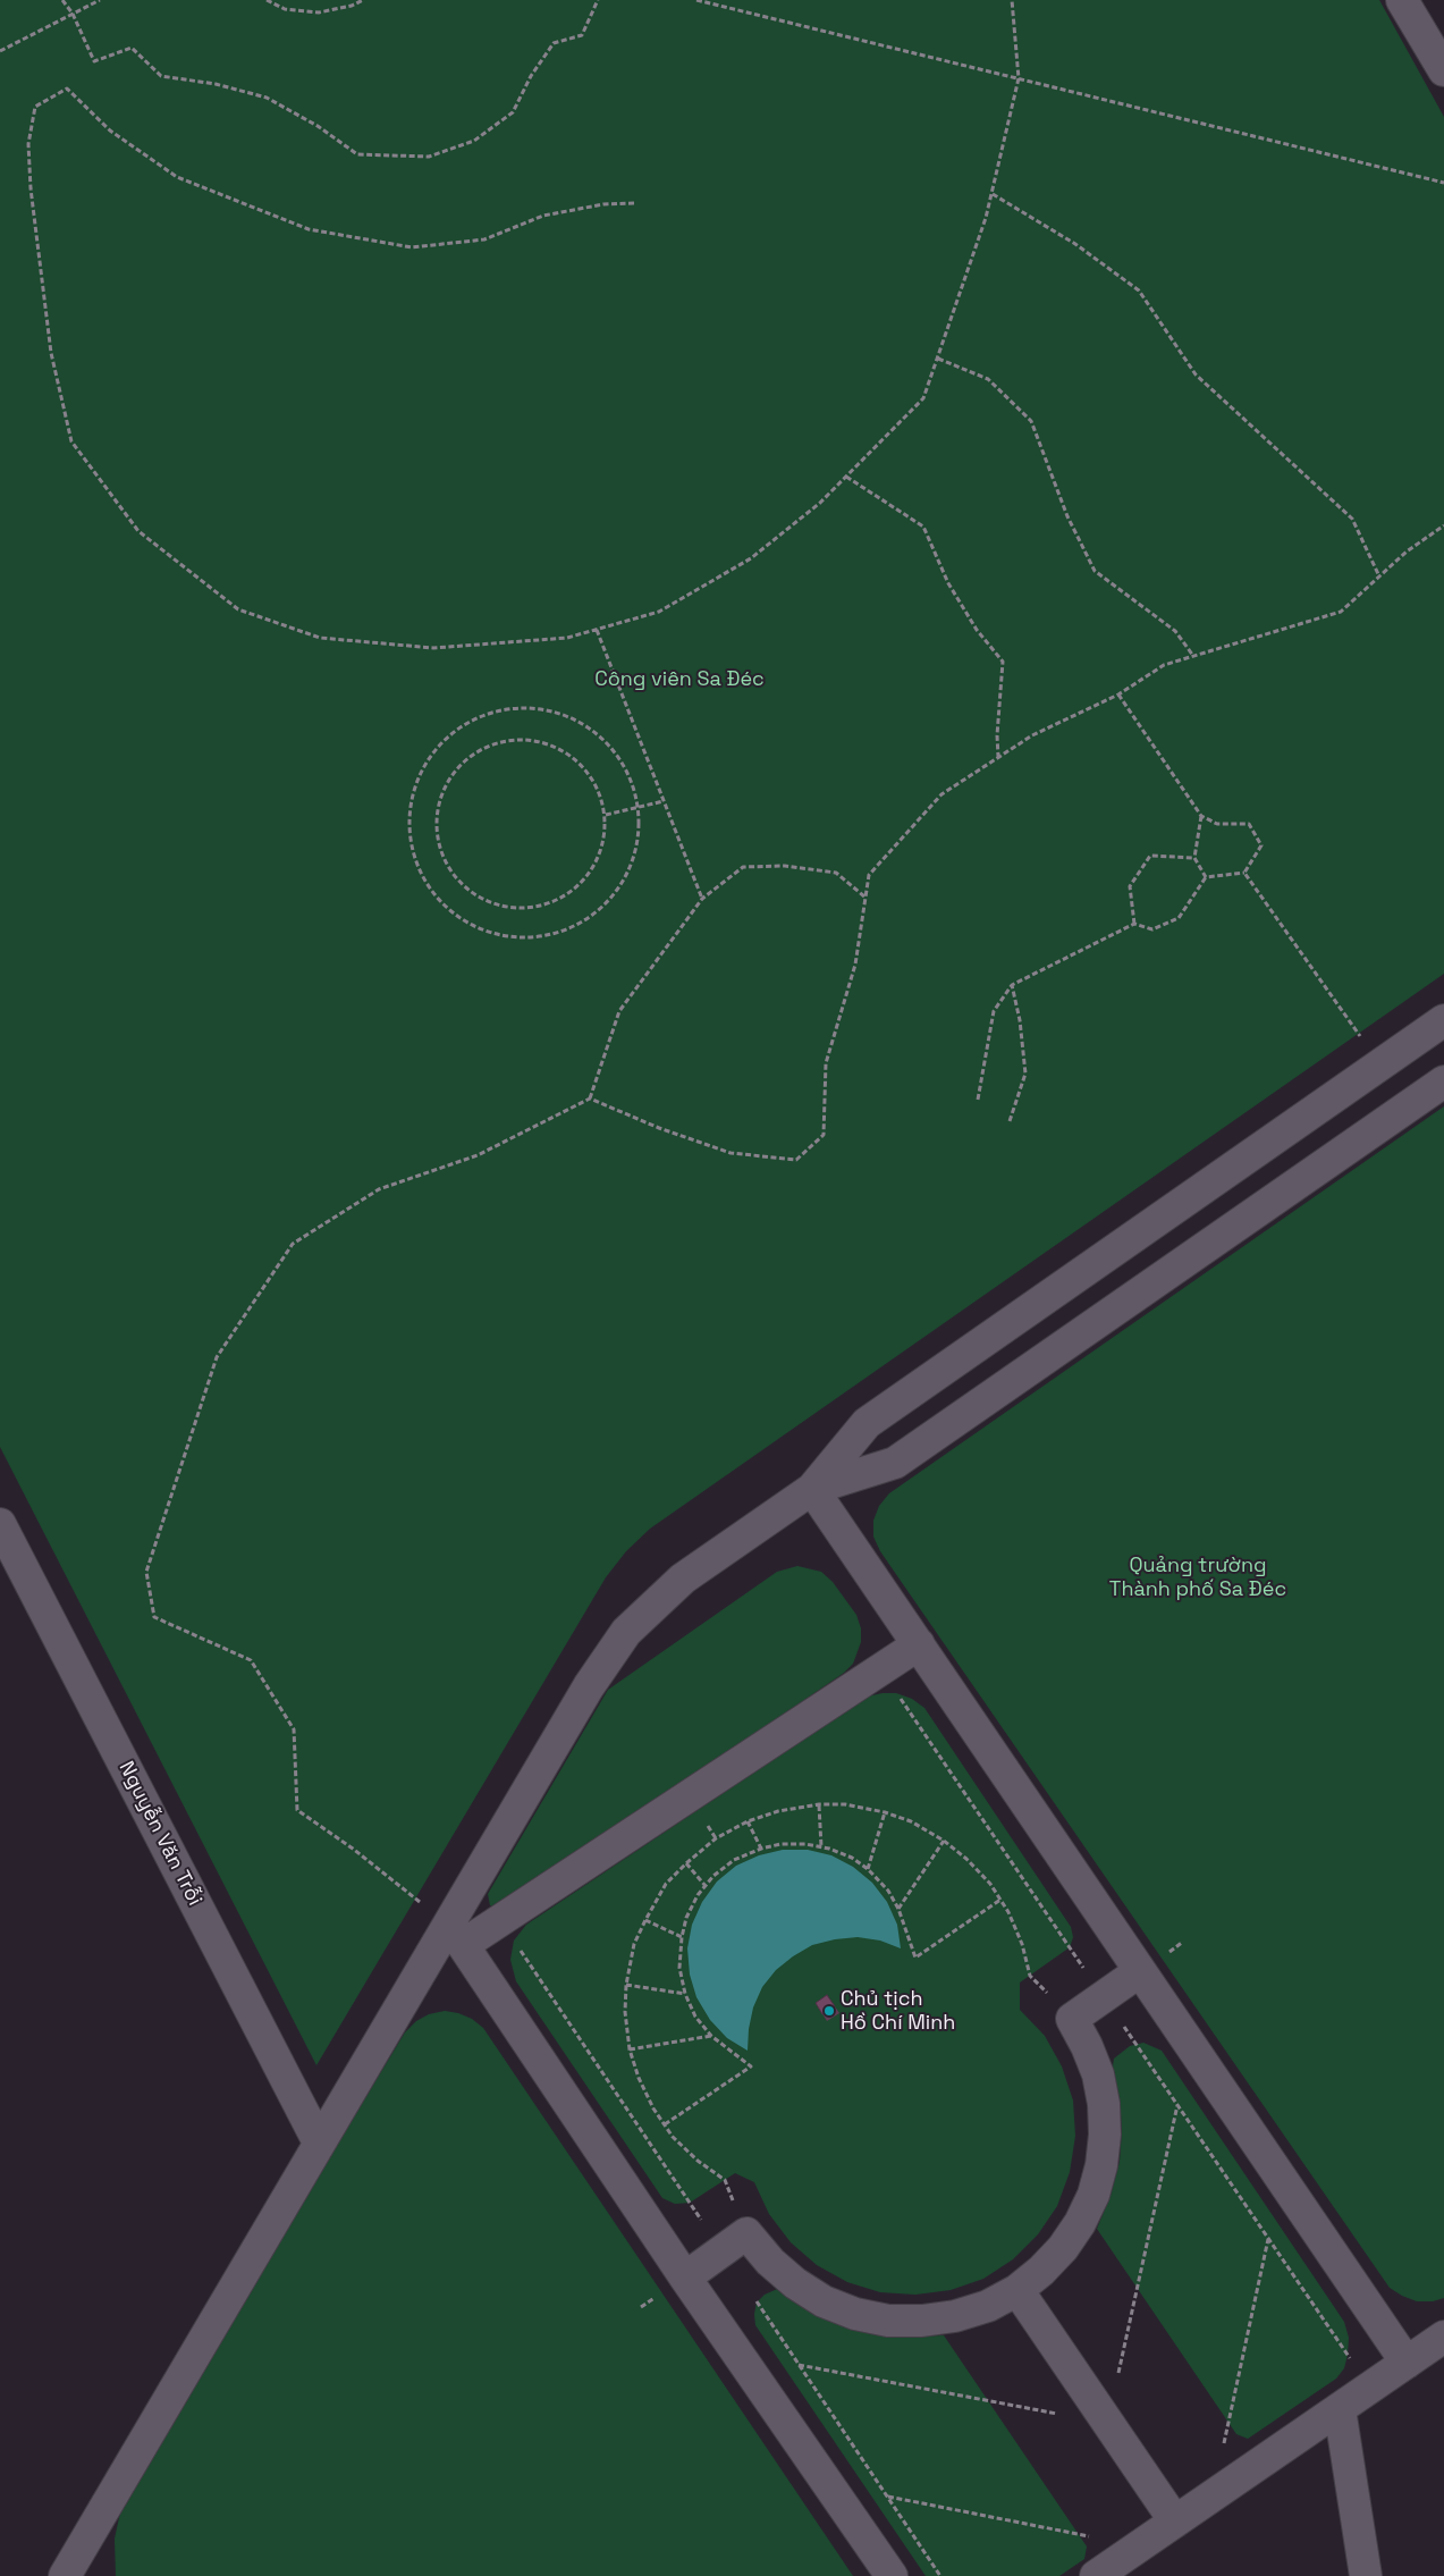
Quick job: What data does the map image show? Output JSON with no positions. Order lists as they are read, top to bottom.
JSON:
{
  "streets": {
    "street": ["Nguyễn Văn Trỗi"]
  },
  "parks": ["Công viên Sa Đéc", "Quảng trường Thành phố Sa Đéc"],
  "places": ["Chủ tịch Hồ Chí Minh"]
}
